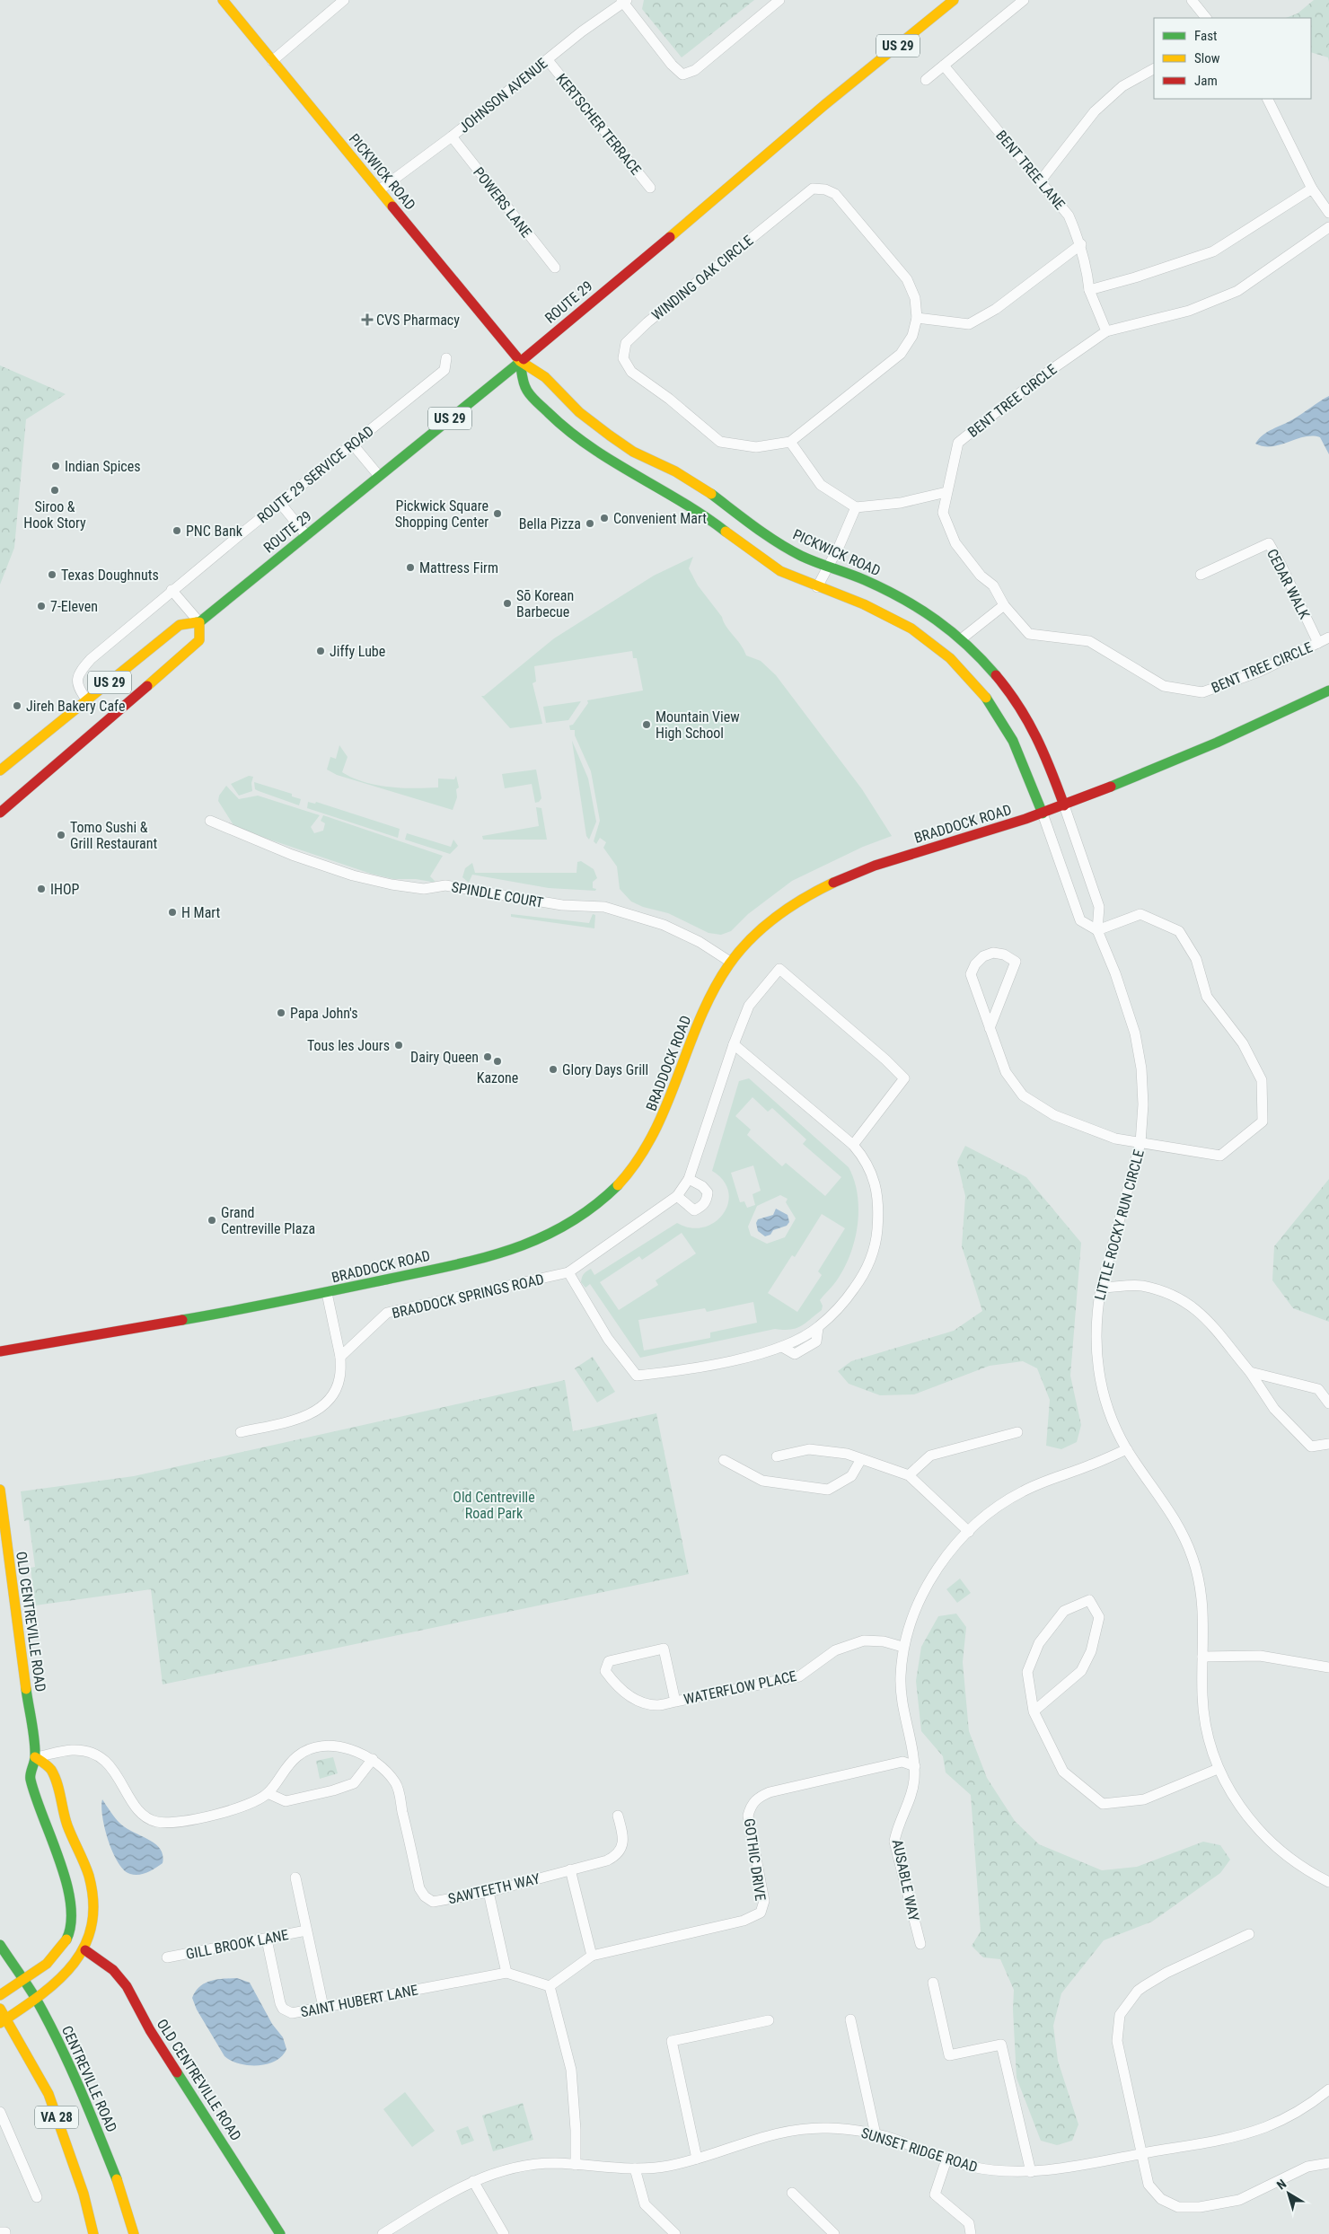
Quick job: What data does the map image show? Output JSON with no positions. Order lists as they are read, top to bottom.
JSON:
{
  "streets": {
    "main road": [
      "US 29",
      "PICKWICK ROAD",
      "ROUTE 29",
      "BRADDOCK ROAD",
      "OLD CENTREVILLE ROAD",
      "CENTREVILLE ROAD",
      "VA 28"
    ],
    "street": [
      "JOHNSON AVENUE",
      "KERTSCHER TERRACE",
      "BENT TREE LANE",
      "POWERS LANE",
      "WINDING OAK CIRCLE",
      "BENT TREE CIRCLE",
      "ROUTE 29 SERVICE ROAD",
      "CEDAR WALK",
      "SPINDLE COURT",
      "LITTLE ROCKY RUN CIRCLE",
      "BRADDOCK SPRINGS ROAD",
      "WATERFLOW PLACE",
      "GOTHIC DRIVE",
      "AUSABLE WAY",
      "SAWTEETH WAY",
      "GILL BROOK LANE",
      "SAINT HUBERT LANE",
      "SUNSET RIDGE ROAD"
    ]
  },
  "crossings": [
    ["US 29", "ROUTE 29"],
    ["JOHNSON AVENUE", "KERTSCHER TERRACE"],
    ["JOHNSON AVENUE", "PICKWICK ROAD"],
    ["JOHNSON AVENUE", "POWERS LANE"],
    ["PICKWICK ROAD", "ROUTE 29"],
    ["PICKWICK ROAD", "BRADDOCK ROAD"],
    ["PICKWICK ROAD", "LITTLE ROCKY RUN CIRCLE"],
    ["ROUTE 29", "ROUTE 29 SERVICE ROAD"],
    ["BENT TREE CIRCLE", "CEDAR WALK"],
    ["BRADDOCK ROAD", "SPINDLE COURT"],
    ["BRADDOCK ROAD", "LITTLE ROCKY RUN CIRCLE"],
    ["LITTLE ROCKY RUN CIRCLE", "AUSABLE WAY"],
    ["OLD CENTREVILLE ROAD", "SAWTEETH WAY"],
    ["OLD CENTREVILLE ROAD", "CENTREVILLE ROAD"],
    ["WATERFLOW PLACE", "AUSABLE WAY"],
    ["GOTHIC DRIVE", "AUSABLE WAY"],
    ["GOTHIC DRIVE", "SAINT HUBERT LANE"],
    ["GILL BROOK LANE", "SAINT HUBERT LANE"]
  ],
  "parks": ["Old Centreville Road Park"],
  "places": {
    "health": ["CVS Pharmacy"],
    "other": [
      "Indian Spices",
      "Siroo & Hook Story",
      "Pickwick Square Shopping Center",
      "Convenient Mart",
      "Bella Pizza",
      "PNC Bank",
      "Mattress Firm",
      "Texas Doughnuts",
      "Sō Korean Barbecue",
      "7-Eleven",
      "Jiffy Lube",
      "Jireh Bakery Cafe",
      "Mountain View High School",
      "Tomo Sushi & Grill Restaurant",
      "IHOP",
      "H Mart",
      "Papa John's",
      "Tous les Jours",
      "Dairy Queen",
      "Kazone",
      "Glory Days Grill",
      "Grand Centreville Plaza"
    ]
  },
  "legend": ["Fast", "Slow", "Jam"],
  "north": "top left"
}
